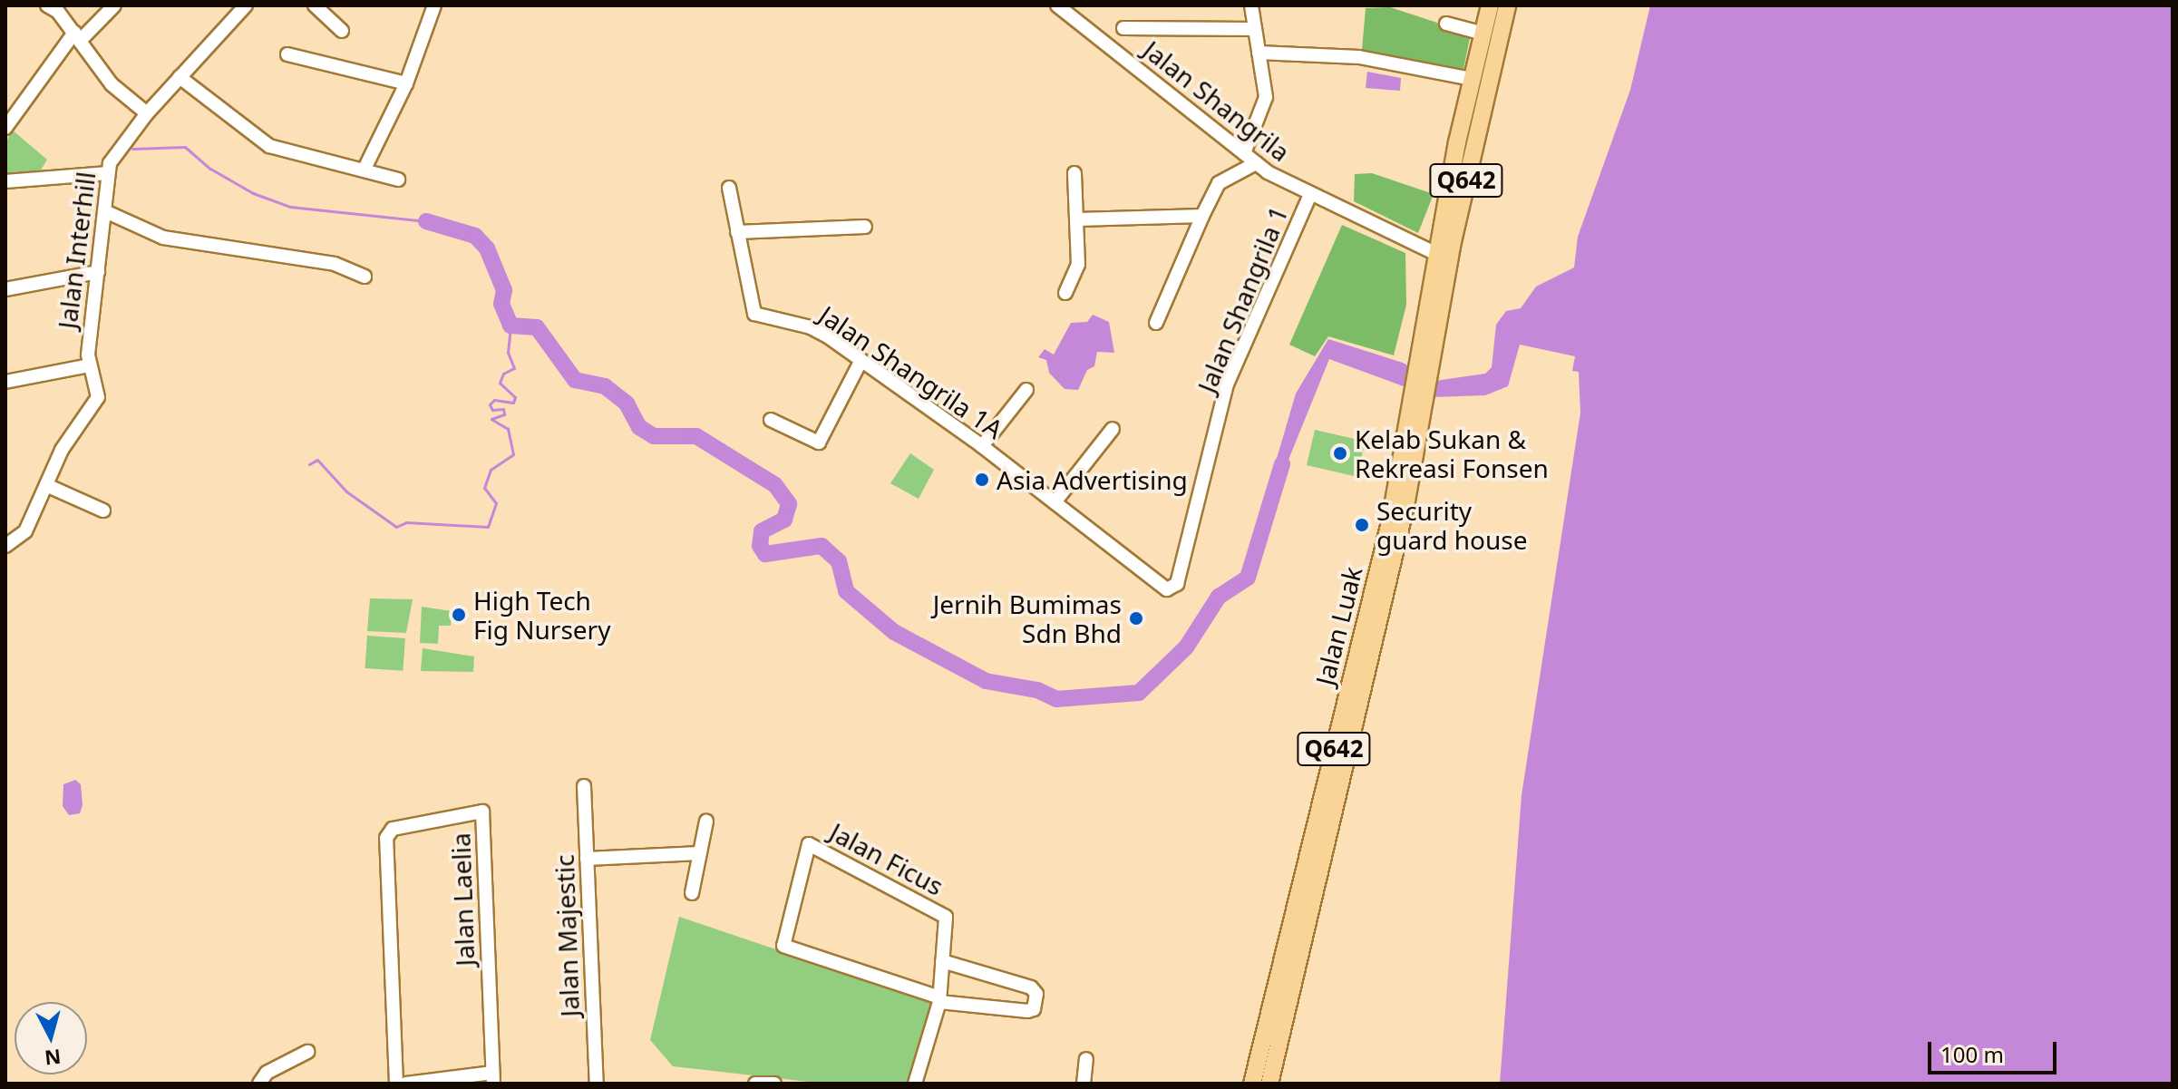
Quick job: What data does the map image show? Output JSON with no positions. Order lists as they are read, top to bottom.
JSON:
{
  "streets": {
    "main road": ["Q642", "Jalan Luak"],
    "street": [
      "Jalan Shangrila",
      "Jalan Interhill",
      "Jalan Shangrila 1",
      "Jalan Shangrila 1A",
      "Jalan Ficus",
      "Jalan Laelia",
      "Jalan Majestic"
    ]
  },
  "crossings": [
    ["Jalan Shangrila", "Jalan Shangrila 1"],
    ["Jalan Shangrila", "Jalan Luak"],
    ["Jalan Shangrila 1", "Jalan Shangrila 1A"]
  ],
  "places": [
    "Kelab Sukan & Rekreasi Fonsen",
    "Asia Advertising",
    "Security guard house",
    "High Tech Fig Nursery",
    "Jernih Bumimas Sdn Bhd"
  ],
  "scale_bar": "100 m",
  "north": "bottom"
}
